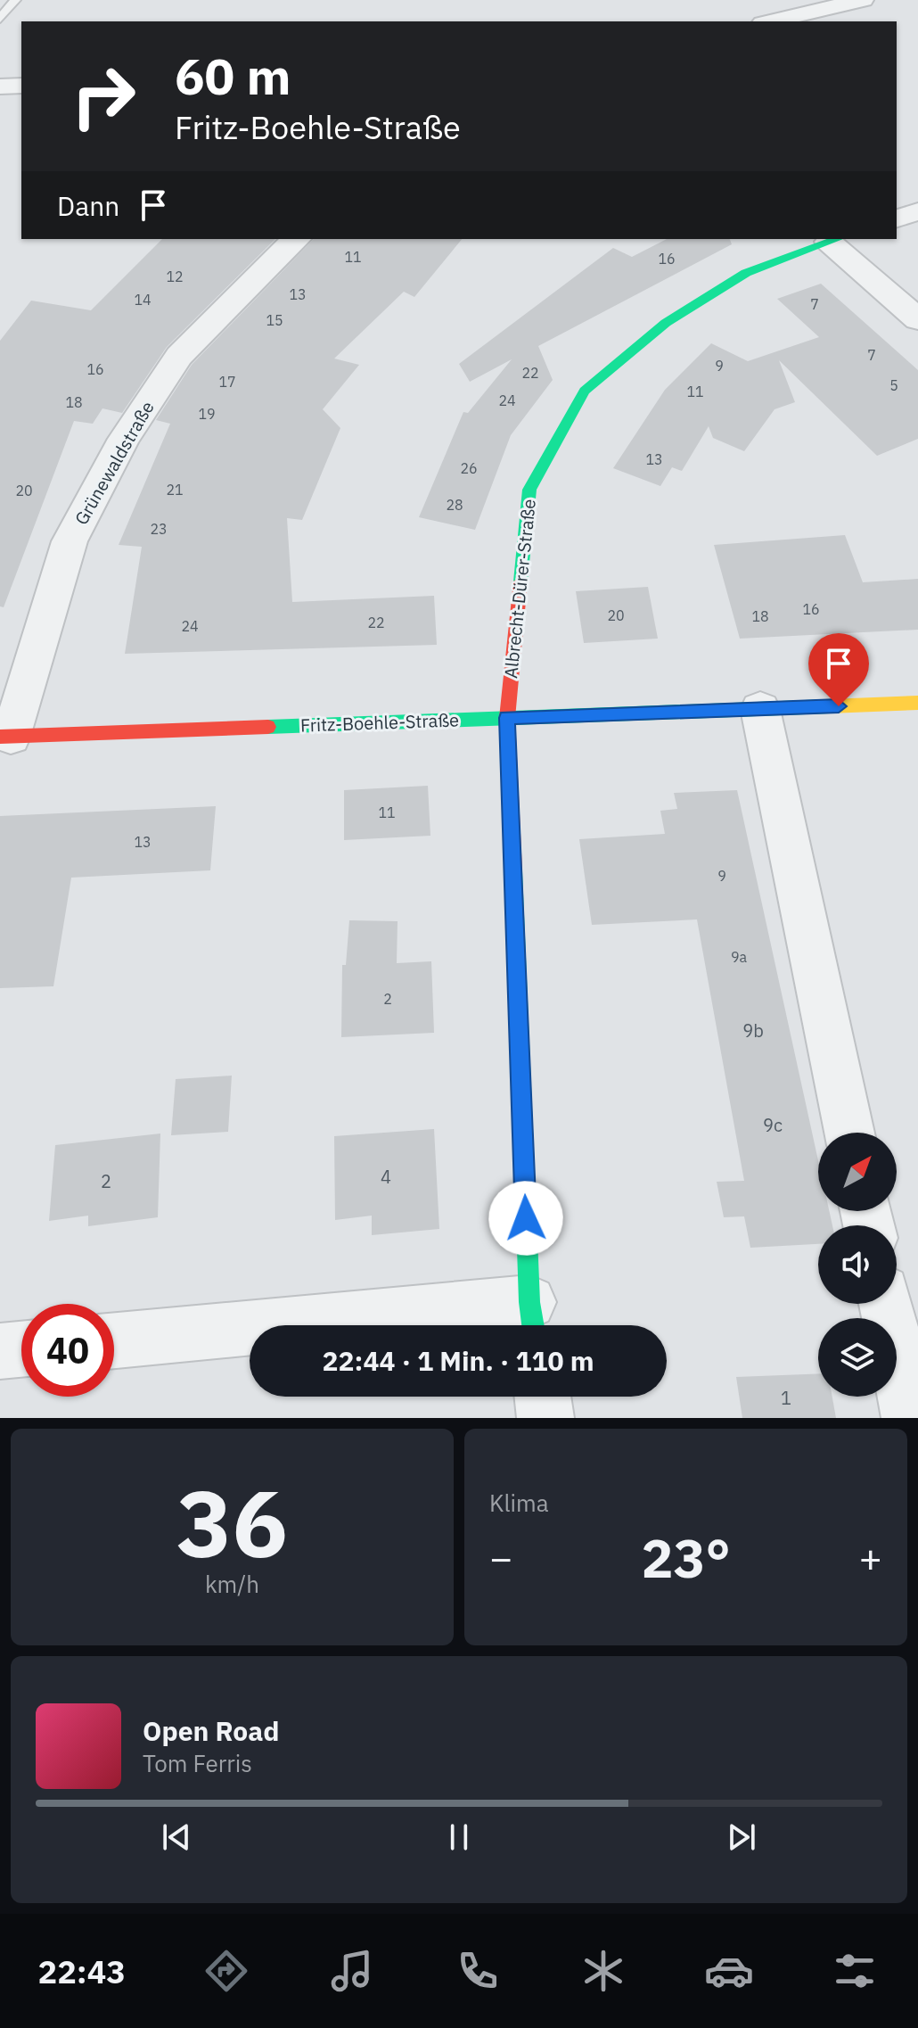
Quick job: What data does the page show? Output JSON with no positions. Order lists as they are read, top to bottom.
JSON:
{
  "streets": {
    "street": ["Grünewaldstraße", "Albrecht-Dürer-Straße", "Fritz-Boehle-Straße"]
  },
  "crossings": [
    ["Grünewaldstraße", "Fritz-Boehle-Straße"],
    ["Albrecht-Dürer-Straße", "Fritz-Boehle-Straße"]
  ],
  "house_numbers": [
    "11",
    "16",
    "12",
    "13",
    "14",
    "7",
    "15",
    "7",
    "9",
    "16",
    "22",
    "17",
    "5",
    "11",
    "24",
    "18",
    "19",
    "13",
    "26",
    "21",
    "20",
    "28",
    "23",
    "16",
    "20",
    "18",
    "22",
    "24",
    "11",
    "13",
    "9",
    "9a",
    "2",
    "9b",
    "9c",
    "4",
    "2",
    "1"
  ],
  "north": "top right",
  "page": {
    "turn": ["60 m", "Fritz-Boehle-Straße"],
    "then": "Dann",
    "limit": "40",
    "trip": "22:44 · 1 Min. · 110 m",
    "tile": [
      ["36", "km/h"],
      "Klima"
    ],
    "heat": ["−", "23°", "+"],
    "song": ["Open Road", "Tom Ferris"],
    "tabs": "22:43"
  }
}
